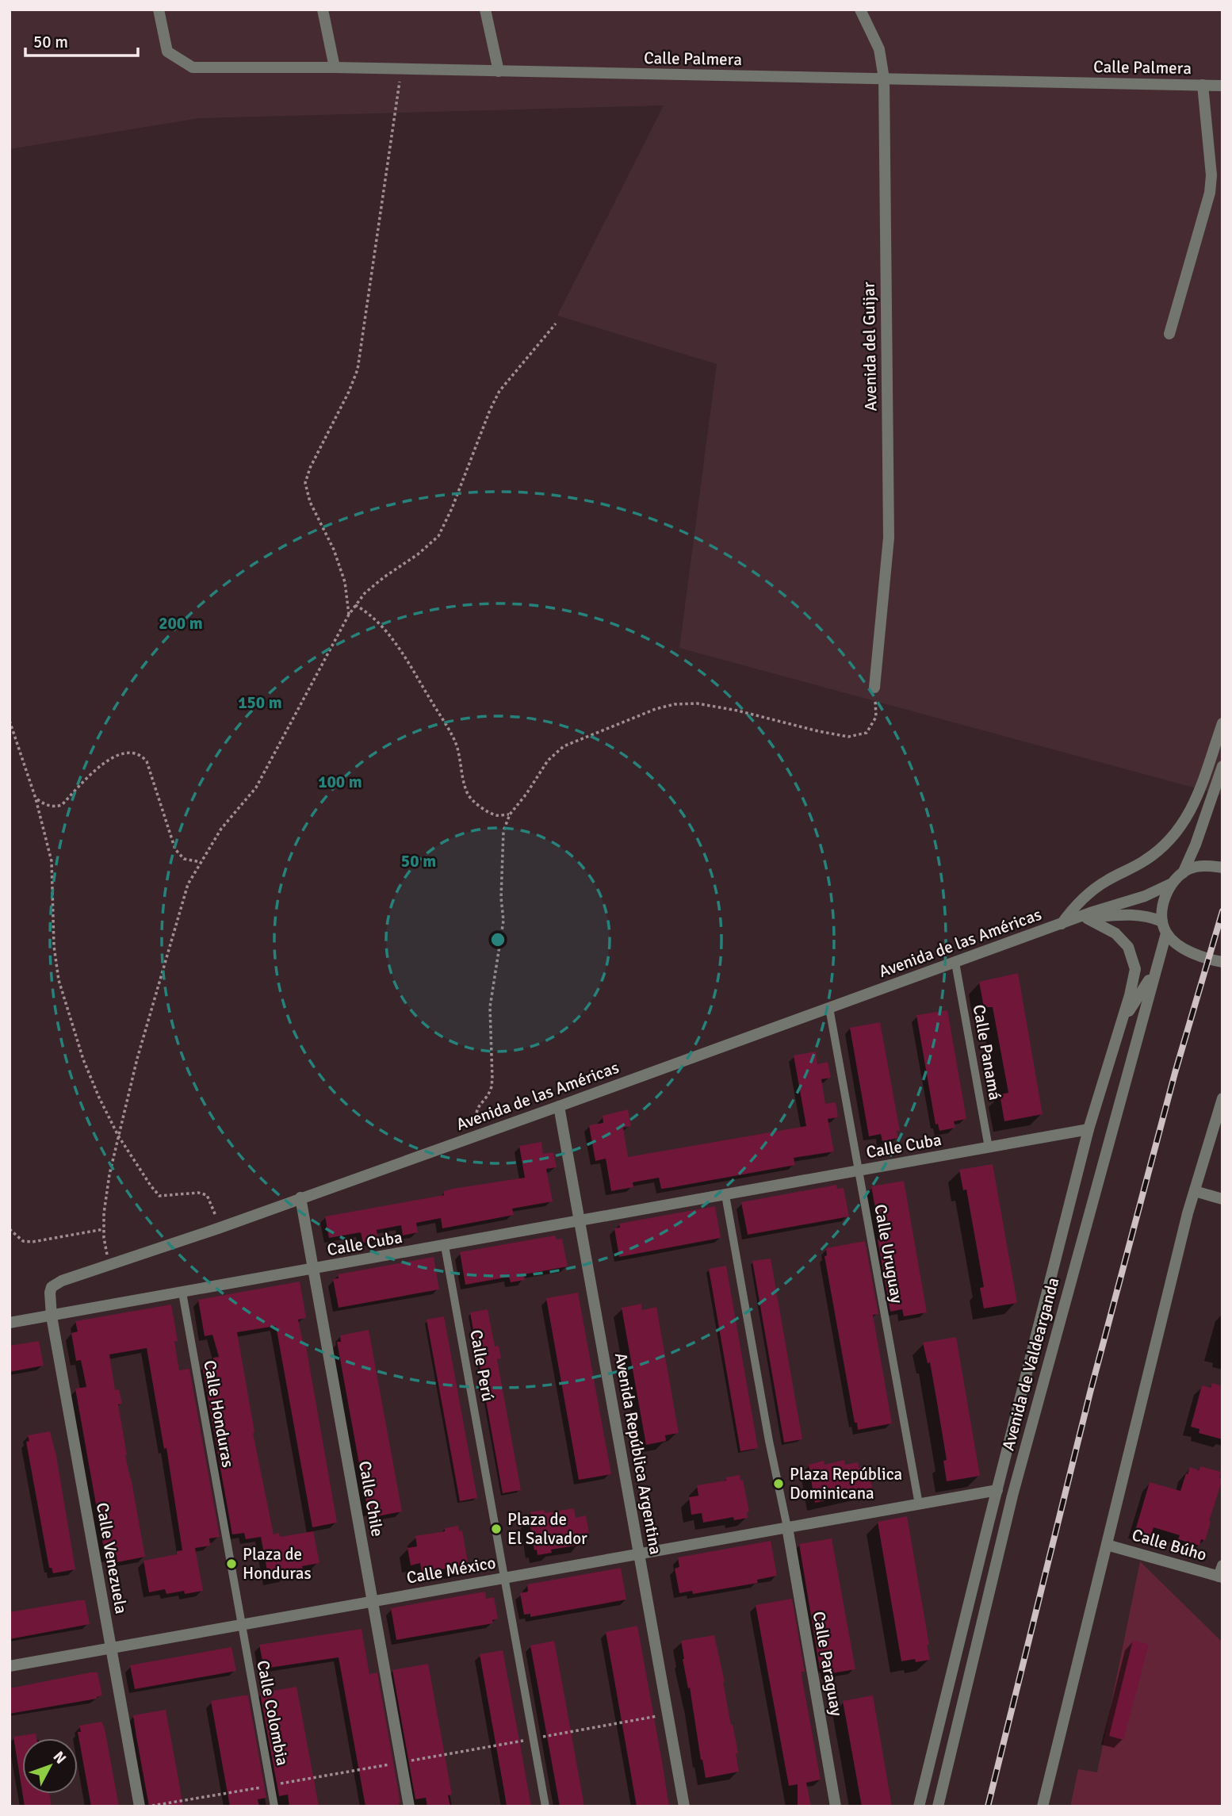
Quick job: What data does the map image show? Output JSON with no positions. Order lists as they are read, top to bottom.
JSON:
{
  "streets": {
    "street": [
      "Calle Palmera",
      "Avenida del Guijar",
      "Avenida de las Américas",
      "Calle Panamá",
      "Calle Cuba",
      "Calle Uruguay",
      "Avenida de Valdearganda",
      "Calle Perú",
      "Calle Honduras",
      "Avenida República Argentina",
      "Calle Chile",
      "Calle Búho",
      "Calle Venezuela",
      "Calle México",
      "Calle Paraguay",
      "Calle Colombia"
    ]
  },
  "crossings": [
    ["Calle Palmera", "Avenida del Guijar"],
    ["Avenida de las Américas", "Calle Panamá"],
    ["Avenida de las Américas", "Calle Cuba"],
    ["Avenida de las Américas", "Calle Uruguay"],
    ["Avenida de las Américas", "Avenida de Valdearganda"],
    ["Avenida de las Américas", "Avenida República Argentina"],
    ["Avenida de las Américas", "Calle Chile"],
    ["Avenida de las Américas", "Calle Venezuela"],
    ["Calle Panamá", "Calle Cuba"],
    ["Calle Cuba", "Calle Uruguay"],
    ["Calle Cuba", "Calle Perú"],
    ["Calle Cuba", "Calle Honduras"],
    ["Calle Cuba", "Avenida República Argentina"],
    ["Calle Cuba", "Calle Chile"],
    ["Calle Cuba", "Calle Venezuela"],
    ["Calle Uruguay", "Calle México"],
    ["Calle Perú", "Calle México"],
    ["Calle Honduras", "Calle México"],
    ["Calle Honduras", "Calle Colombia"],
    ["Avenida República Argentina", "Calle México"],
    ["Calle Chile", "Calle México"],
    ["Calle Venezuela", "Calle México"],
    ["Calle México", "Calle Paraguay"],
    ["Calle México", "Calle Colombia"]
  ],
  "places": ["Plaza República Dominicana", "Plaza de El Salvador", "Plaza de Honduras"],
  "scale_bar": "50 m",
  "north": "top right",
  "rings": [
    "200 m",
    "150 m",
    "100 m",
    "50 m"
  ]
}
